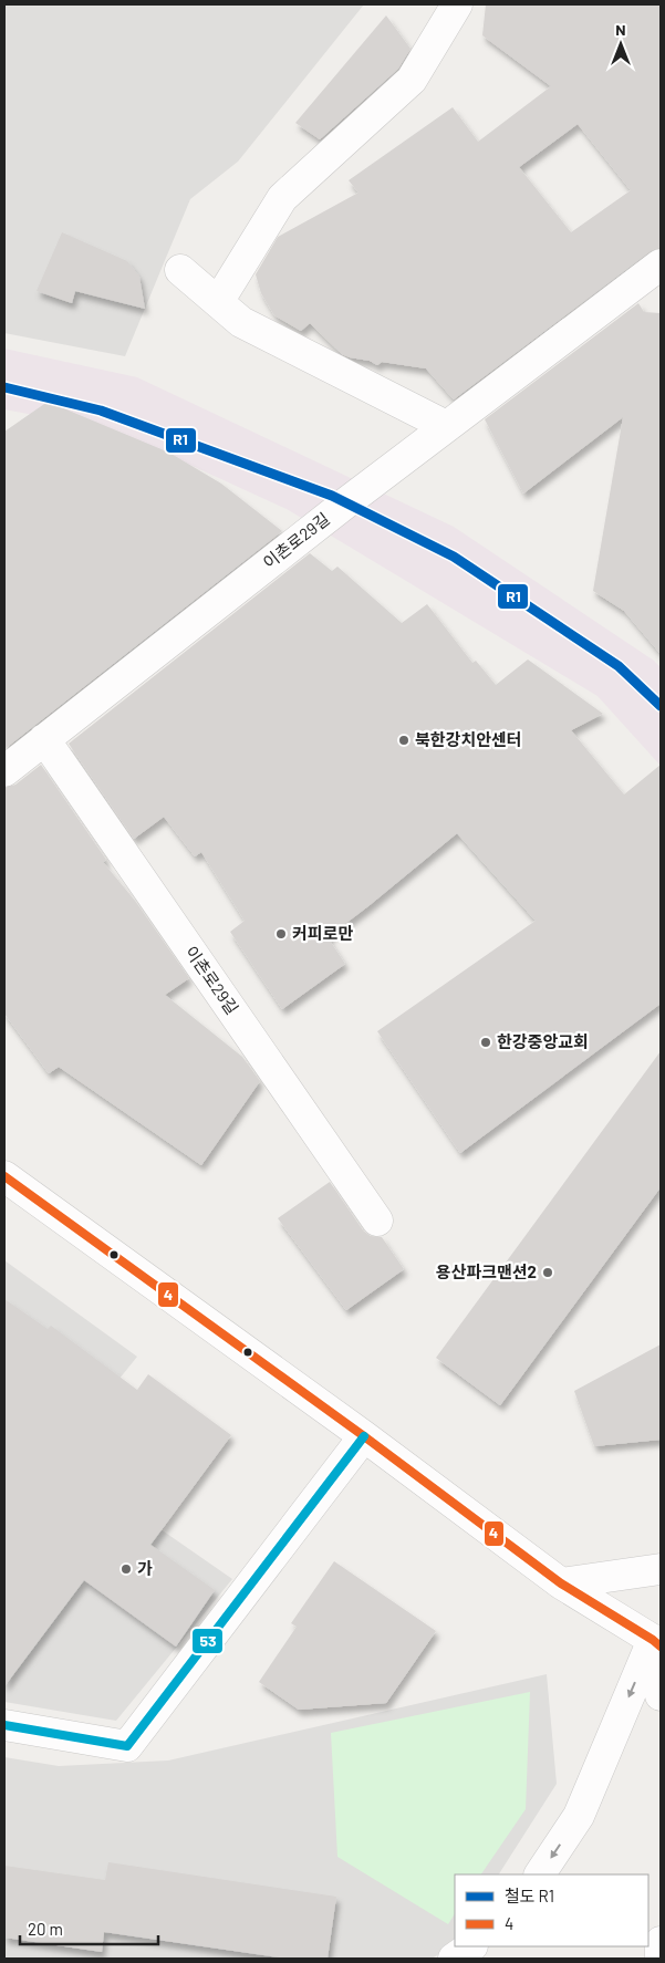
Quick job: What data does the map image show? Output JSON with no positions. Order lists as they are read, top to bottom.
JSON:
{
  "streets": {
    "street": ["이촌로29길"]
  },
  "places": [
    "북한강치안센터",
    "커피로만",
    "한강중앙교회",
    "용산파크맨션2",
    "가"
  ],
  "lines": ["rail line R1", "transit line 4", "transit line 53"],
  "legend": ["철도 R1", "4"],
  "scale_bar": "20 m",
  "north": "top"
}
